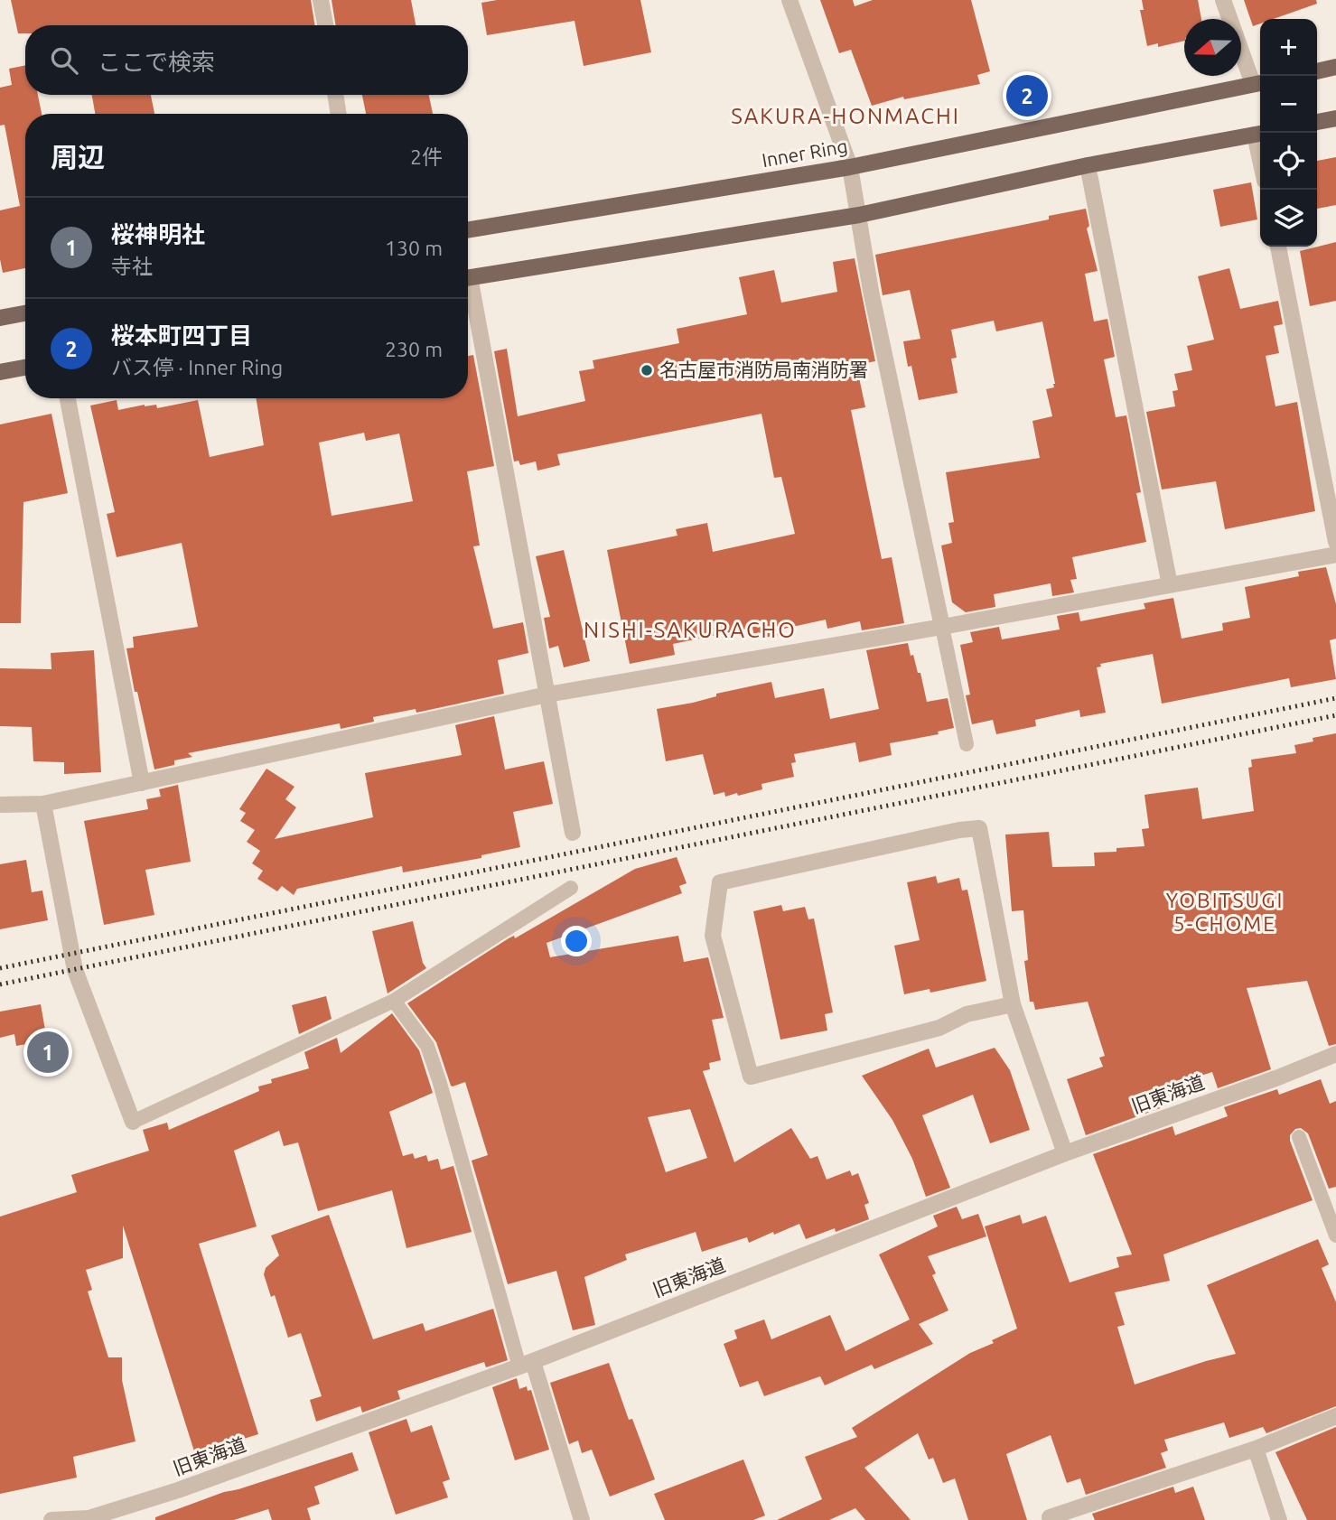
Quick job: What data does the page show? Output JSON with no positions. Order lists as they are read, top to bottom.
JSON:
{
  "streets": {
    "main road": ["Inner Ring"],
    "street": ["旧東海道"]
  },
  "districts": ["SAKURA-HONMACHI", "NISHI-SAKURACHO", "YOBITSUGI 5-CHOME"],
  "places": ["名古屋市消防局南消防署"],
  "north": "left",
  "page": {
    "map_buttons": ["+", "−"],
    "search": "ここで検索",
    "pins": ["2", "1"],
    "heading": ["周辺", "2件"],
    "list": [
      {
        "mark": "1",
        "name": "桜神明社",
        "note": "寺社",
        "value": "130 m"
      },
      {
        "mark": "2",
        "name": "桜本町四丁目",
        "note": "バス停 · Inner Ring",
        "value": "230 m"
      }
    ]
  }
}
